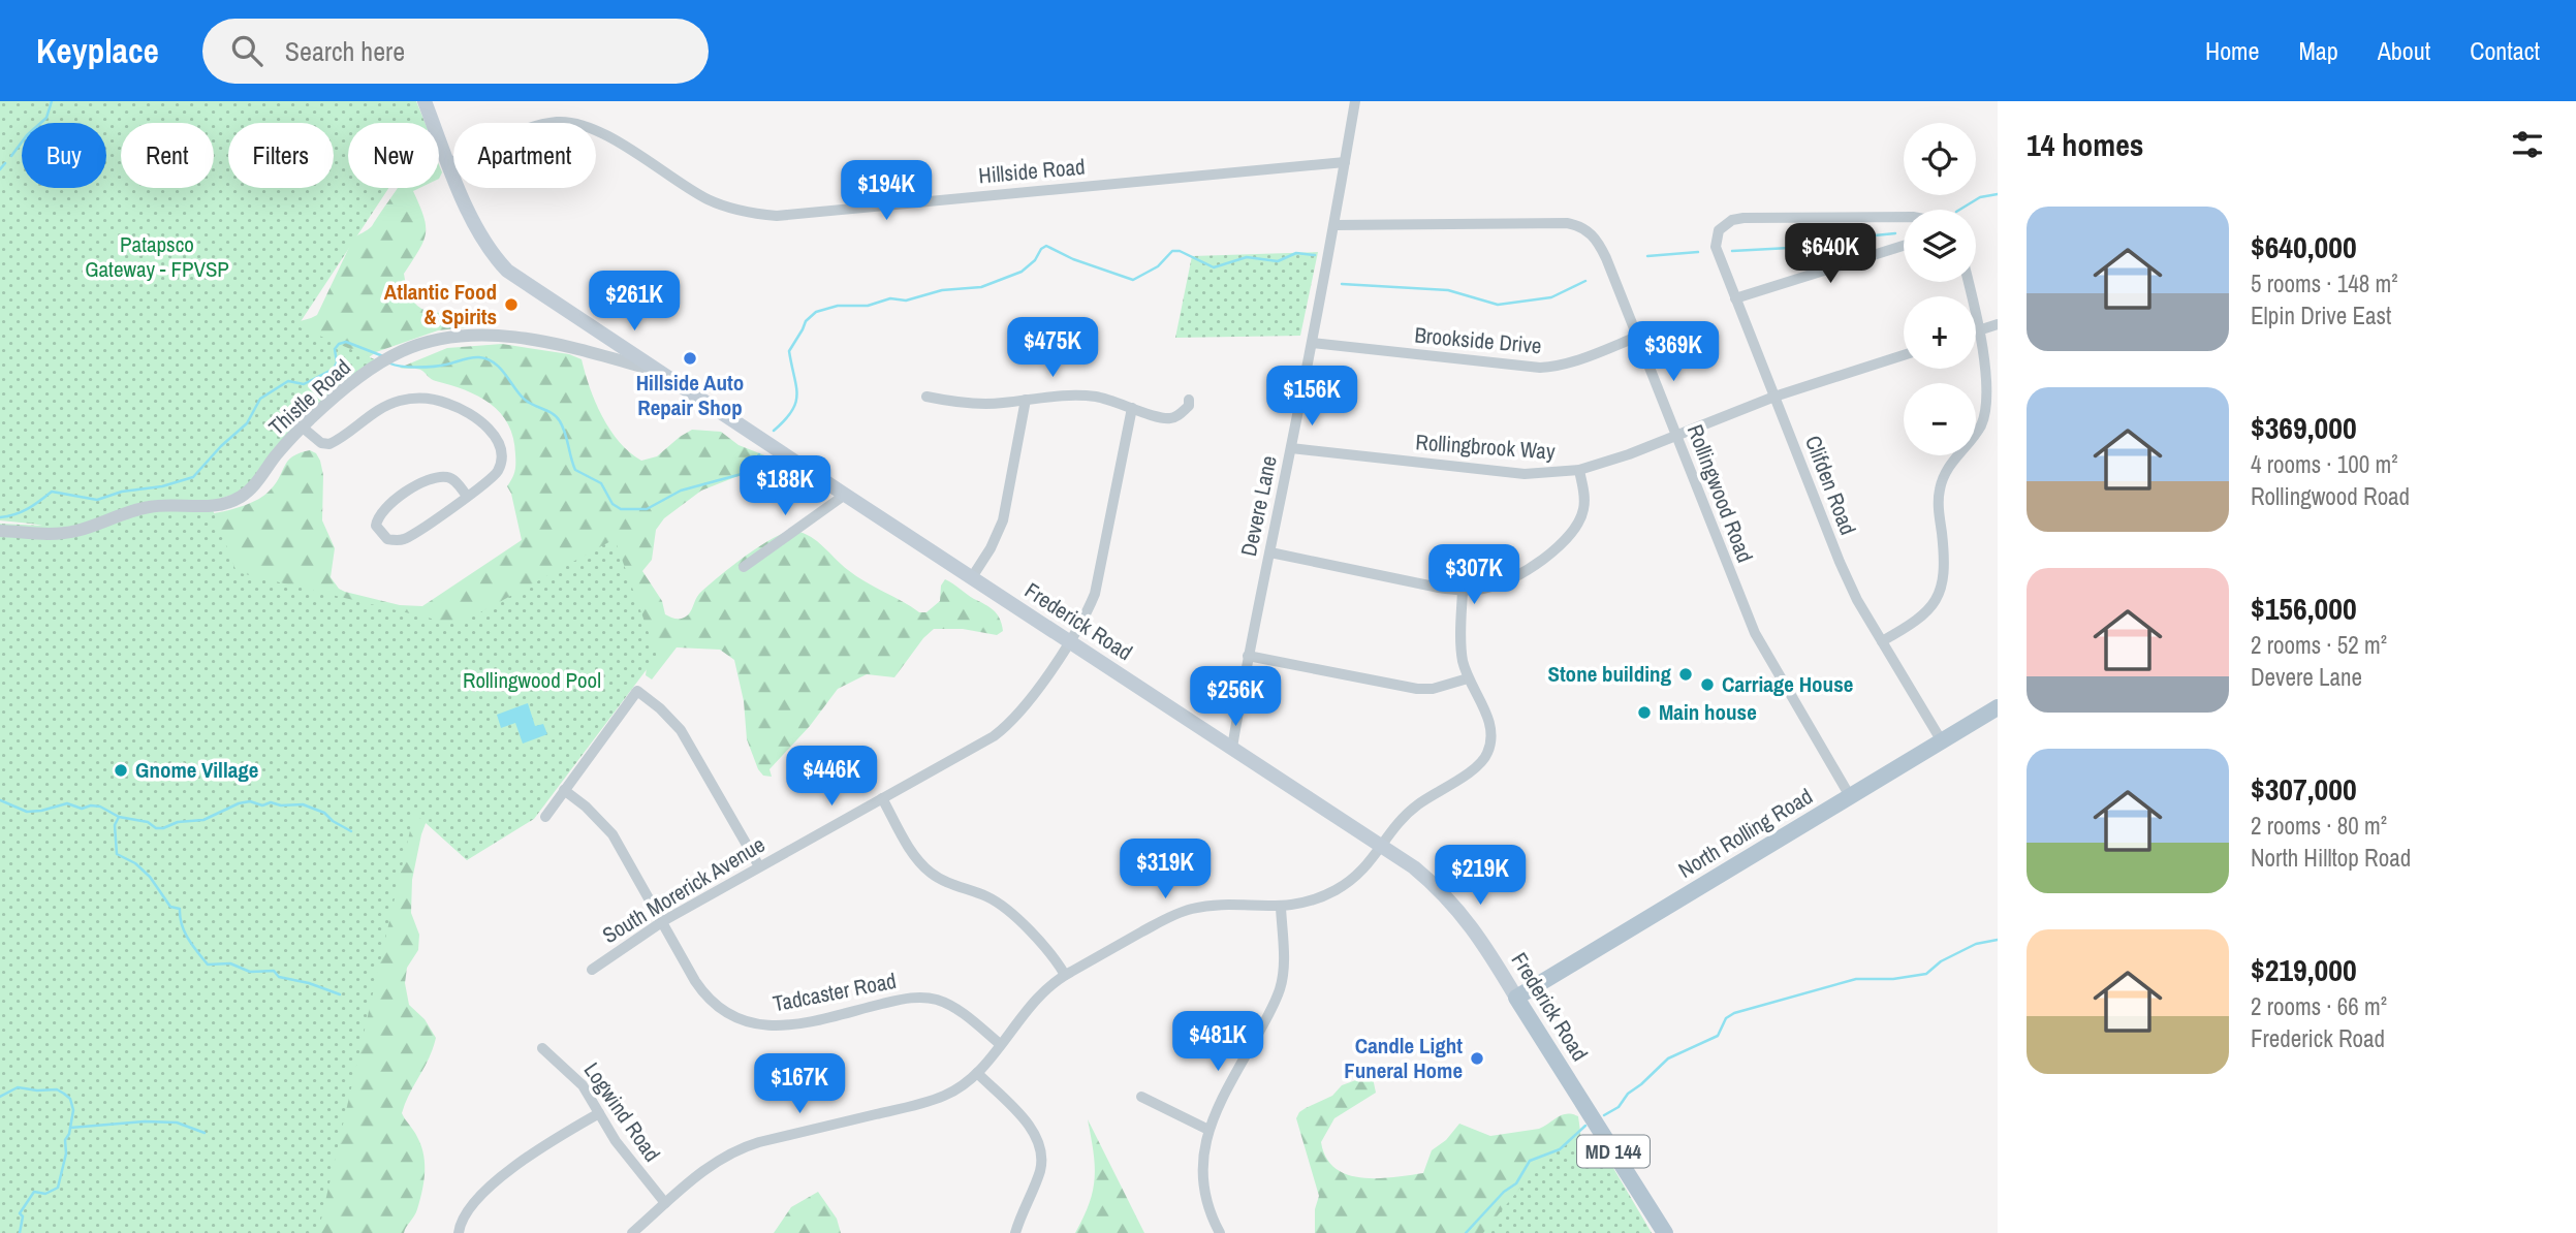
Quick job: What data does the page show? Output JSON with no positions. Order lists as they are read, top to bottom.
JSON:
{
  "streets": {
    "main road": ["Frederick Road", "North Rolling Road", "MD 144"],
    "street": [
      "Hillside Road",
      "Brookside Drive",
      "Thistle Road",
      "Rollingbrook Way",
      "Clifden Road",
      "Rollingwood Road",
      "Devere Lane",
      "South Morerick Avenue",
      "Tadcaster Road",
      "Logwind Road"
    ]
  },
  "crossings": [
    ["Hillside Road", "Devere Lane"],
    ["Hillside Road", "Frederick Road"],
    ["Brookside Drive", "Rollingwood Road"],
    ["Brookside Drive", "Devere Lane"],
    ["Thistle Road", "Frederick Road"],
    ["Rollingbrook Way", "Clifden Road"],
    ["Rollingbrook Way", "Rollingwood Road"],
    ["Rollingbrook Way", "Devere Lane"],
    ["Clifden Road", "North Rolling Road"],
    ["Rollingwood Road", "Devere Lane"],
    ["Rollingwood Road", "North Rolling Road"],
    ["Devere Lane", "Frederick Road"],
    ["Frederick Road", "North Rolling Road"],
    ["Frederick Road", "South Morerick Avenue"],
    ["South Morerick Avenue", "Tadcaster Road"]
  ],
  "parks": ["Patapsco Gateway - FPVSP", "Rollingwood Pool"],
  "places": [
    "Atlantic Food & Spirits",
    "Hillside Auto Repair Shop",
    "Stone building",
    "Carriage House",
    "Main house",
    "Gnome Village",
    "Candle Light Funeral Home"
  ],
  "page": {
    "header": "Keyplace",
    "search": "Search here",
    "nav": [
      "Home",
      "Map",
      "About",
      "Contact"
    ],
    "heading": "14 homes",
    "map_buttons": ["+", "−"],
    "chip": [
      "Buy",
      "Rent",
      "Filters",
      "New",
      "Apartment"
    ],
    "price": [
      "$194K",
      "$640K",
      "$261K",
      "$475K",
      "$369K",
      "$156K",
      "$188K",
      "$307K",
      "$256K",
      "$446K",
      "$319K",
      "$219K",
      "$481K",
      "$167K"
    ],
    "list": [
      {
        "name": "$640,000",
        "note": "5 rooms · 148 m² · Elpin Drive East"
      },
      {
        "name": "$369,000",
        "note": "4 rooms · 100 m² · Rollingwood Road"
      },
      {
        "name": "$156,000",
        "note": "2 rooms · 52 m² · Devere Lane"
      },
      {
        "name": "$307,000",
        "note": "2 rooms · 80 m² · North Hilltop Road"
      },
      {
        "name": "$219,000",
        "note": "2 rooms · 66 m² · Frederick Road"
      }
    ]
  }
}
